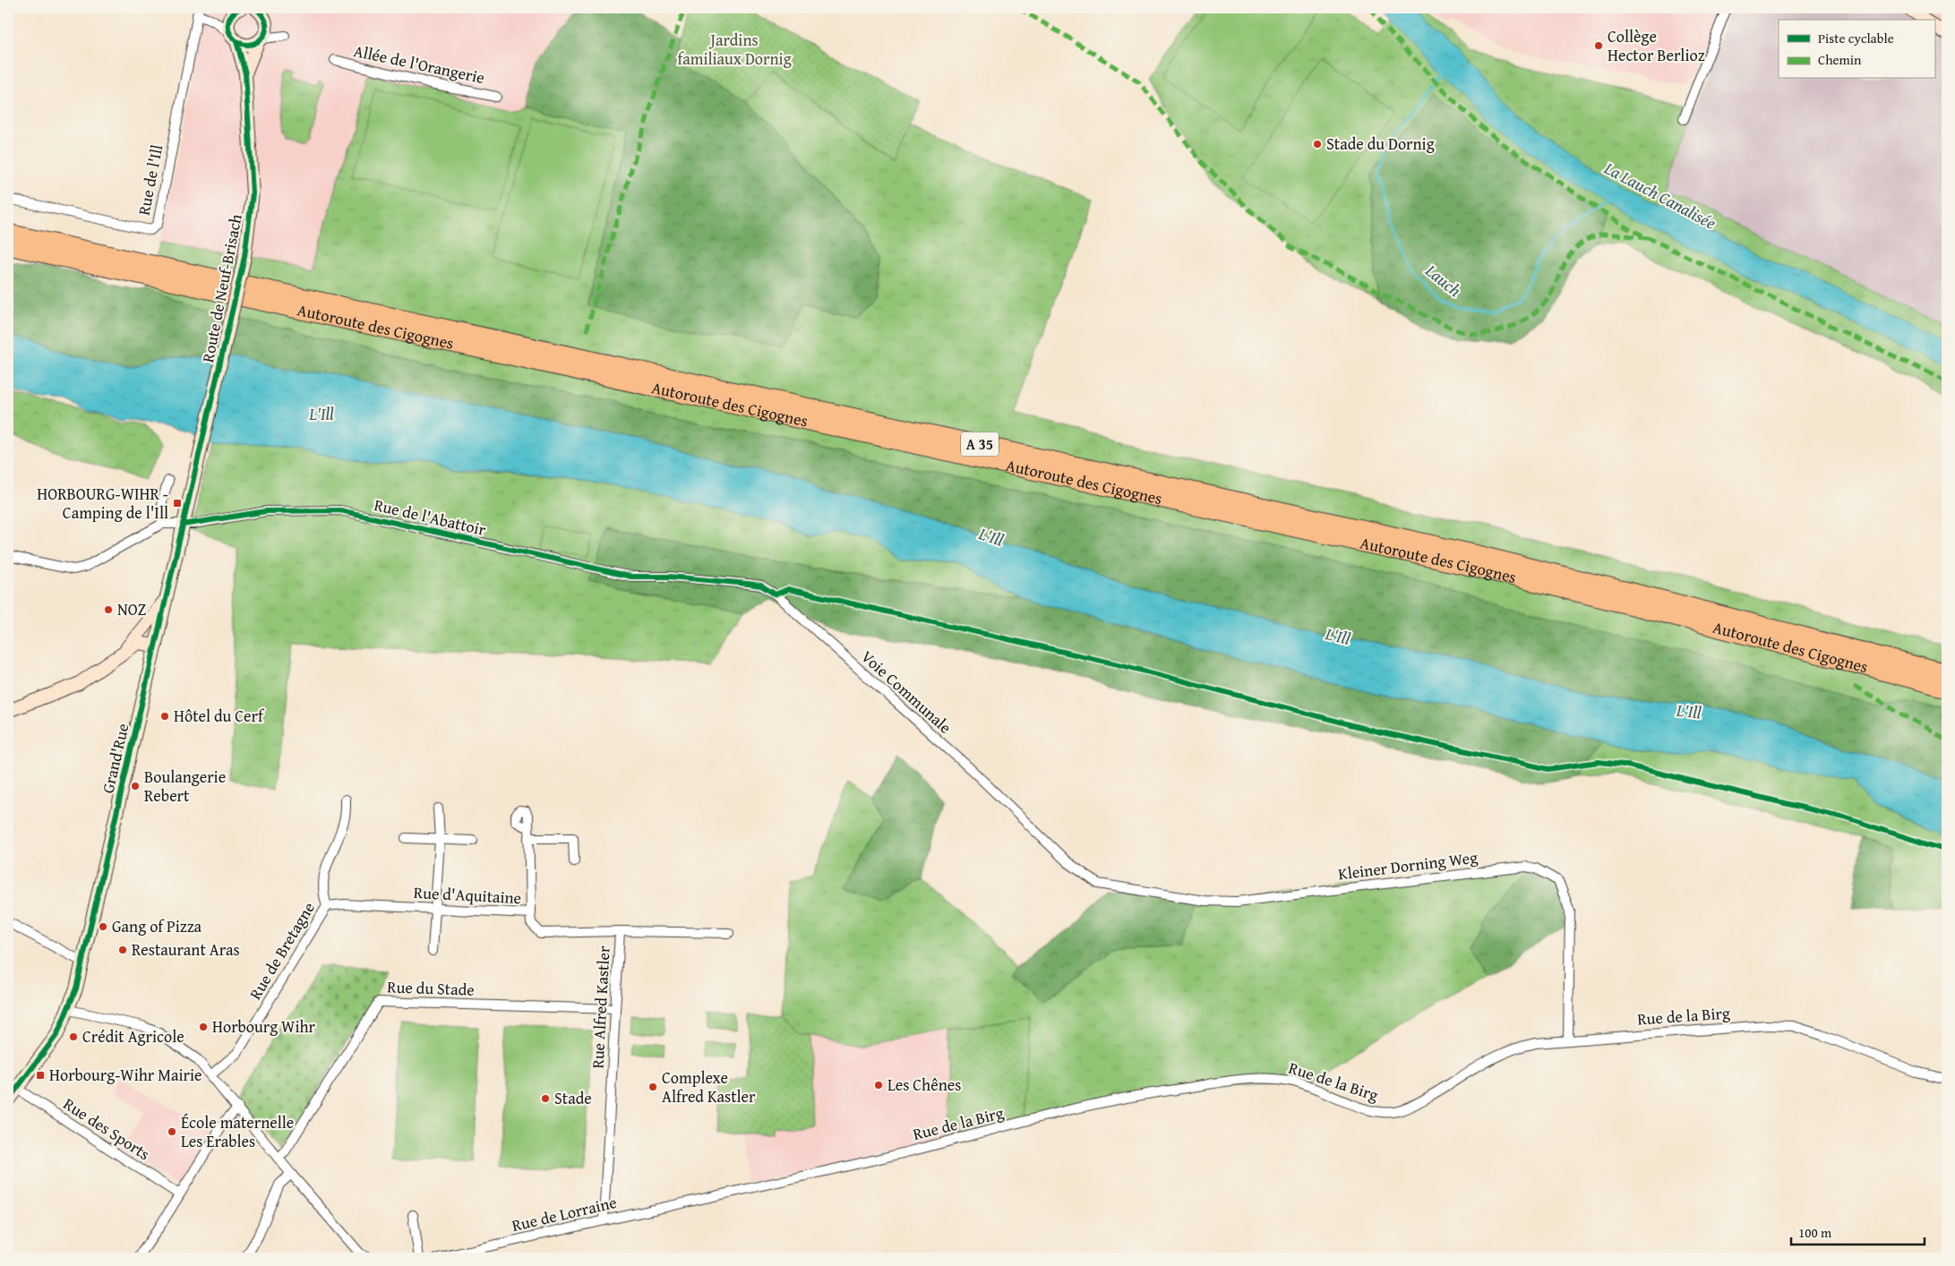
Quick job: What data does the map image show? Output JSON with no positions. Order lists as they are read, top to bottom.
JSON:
{
  "streets": {
    "highway": ["Autoroute des Cigognes", "A 35"],
    "main road": ["Route de Neuf-Brisach", "Grand'Rue"],
    "street": [
      "Allée de l'Orangerie",
      "Rue de l'Ill",
      "Rue de l'Abattoir",
      "Voie Communale",
      "Kleiner Dorning Weg",
      "Rue d'Aquitaine",
      "Rue de Bretagne",
      "Rue du Stade",
      "Rue Alfred Kastler",
      "Rue de la Birg",
      "Rue des Sports",
      "Rue de Lorraine"
    ]
  },
  "crossings": [
    ["Rue de l'Ill", "Route de Neuf-Brisach"],
    ["Route de Neuf-Brisach", "Grand'Rue"],
    ["Rue de l'Abattoir", "Voie Communale"],
    ["Rue de l'Abattoir", "Grand'Rue"],
    ["Voie Communale", "Kleiner Dorning Weg"],
    ["Grand'Rue", "Rue des Sports"],
    ["Kleiner Dorning Weg", "Rue de la Birg"],
    ["Rue d'Aquitaine", "Rue de Bretagne"],
    ["Rue d'Aquitaine", "Rue Alfred Kastler"],
    ["Rue du Stade", "Rue Alfred Kastler"],
    ["Rue Alfred Kastler", "Rue de Lorraine"],
    ["Rue de la Birg", "Rue de Lorraine"]
  ],
  "water": ["La Lauch Canalisée", "Lauch", "L'Ill"],
  "parks": ["Jardins familiaux Dornig"],
  "places": {
    "other": [
      "Collège Hector Berlioz",
      "Stade du Dornig",
      "NOZ",
      "Hôtel du Cerf",
      "Boulangerie Rebert",
      "Gang of Pizza",
      "Restaurant Aras",
      "Horbourg Wihr",
      "Crédit Agricole",
      "Les Chênes",
      "Complexe Alfred Kastler",
      "Stade",
      "École maternelle Les Erables"
    ],
    "transit": ["HORBOURG-WIHR - Camping de l'Ill", "Horbourg-Wihr Mairie"]
  },
  "legend": ["Piste cyclable", "Chemin"],
  "scale_bar": "100 m"
}
